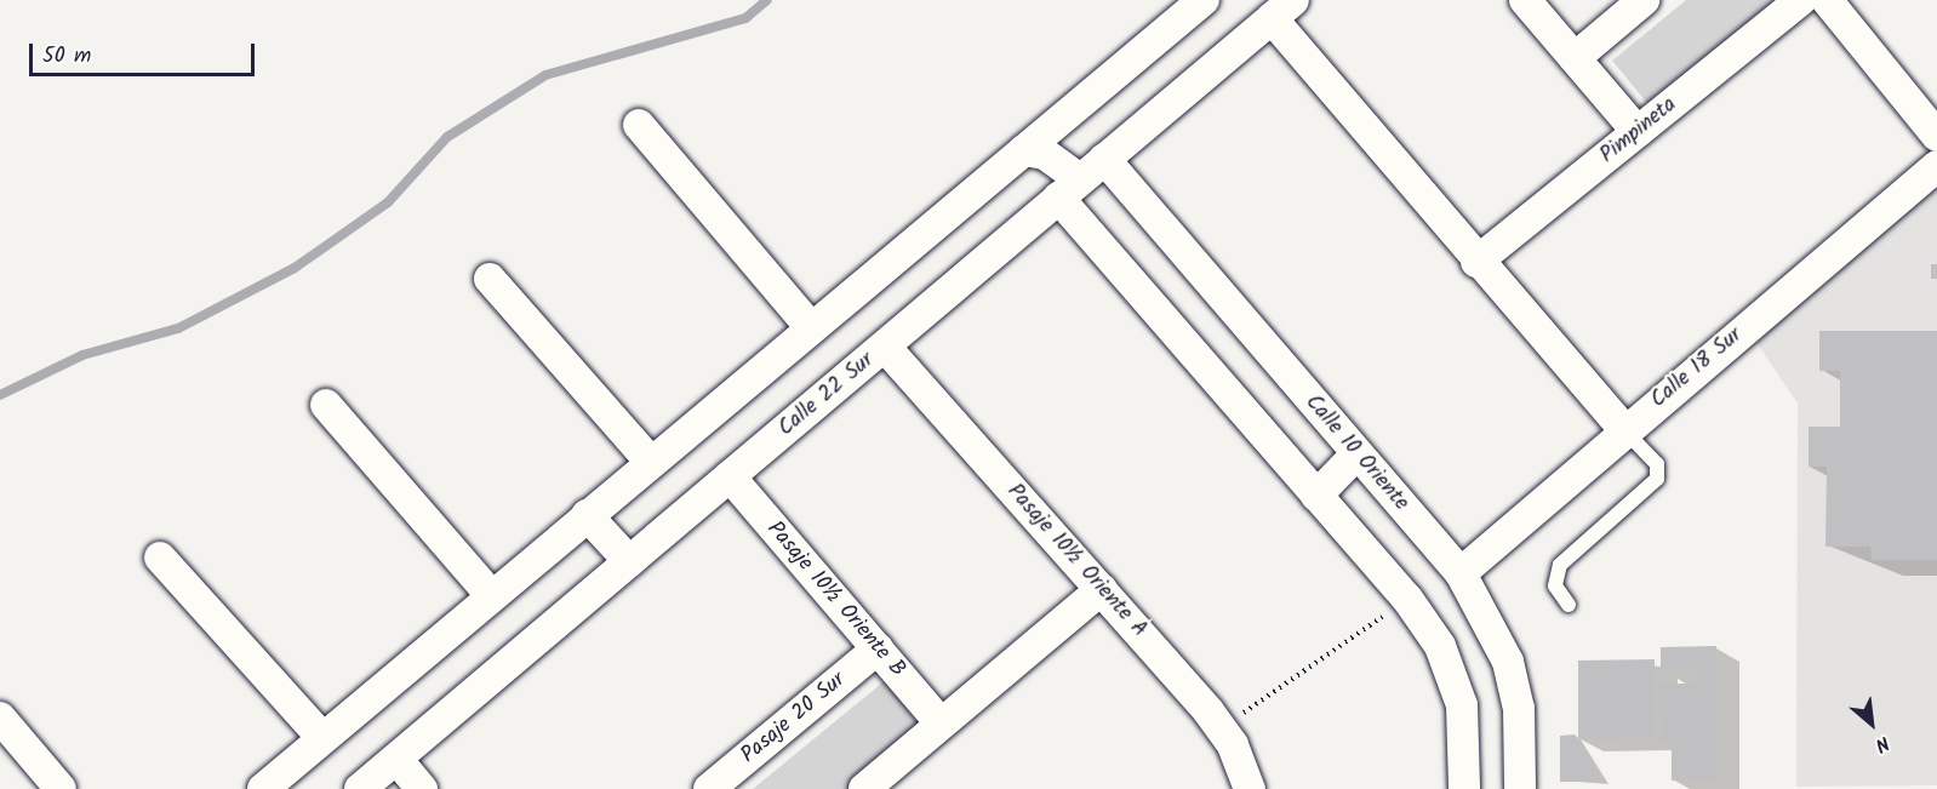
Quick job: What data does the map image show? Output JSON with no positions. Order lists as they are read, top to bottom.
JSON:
{
  "streets": {
    "street": [
      "Pimpineta",
      "Calle 18 Sur",
      "Calle 22 Sur",
      "Calle 10 Oriente",
      "Pasaje 10½ Oriente A",
      "Pasaje 10½ Oriente B",
      "Pasaje 20 Sur"
    ]
  },
  "crossings": [
    ["Calle 18 Sur", "Calle 10 Oriente"],
    ["Calle 22 Sur", "Calle 10 Oriente"],
    ["Calle 22 Sur", "Pasaje 10½ Oriente A"],
    ["Calle 22 Sur", "Pasaje 10½ Oriente B"],
    ["Pasaje 10½ Oriente B", "Pasaje 20 Sur"]
  ],
  "scale_bar": "50 m",
  "north": "bottom right"
}
